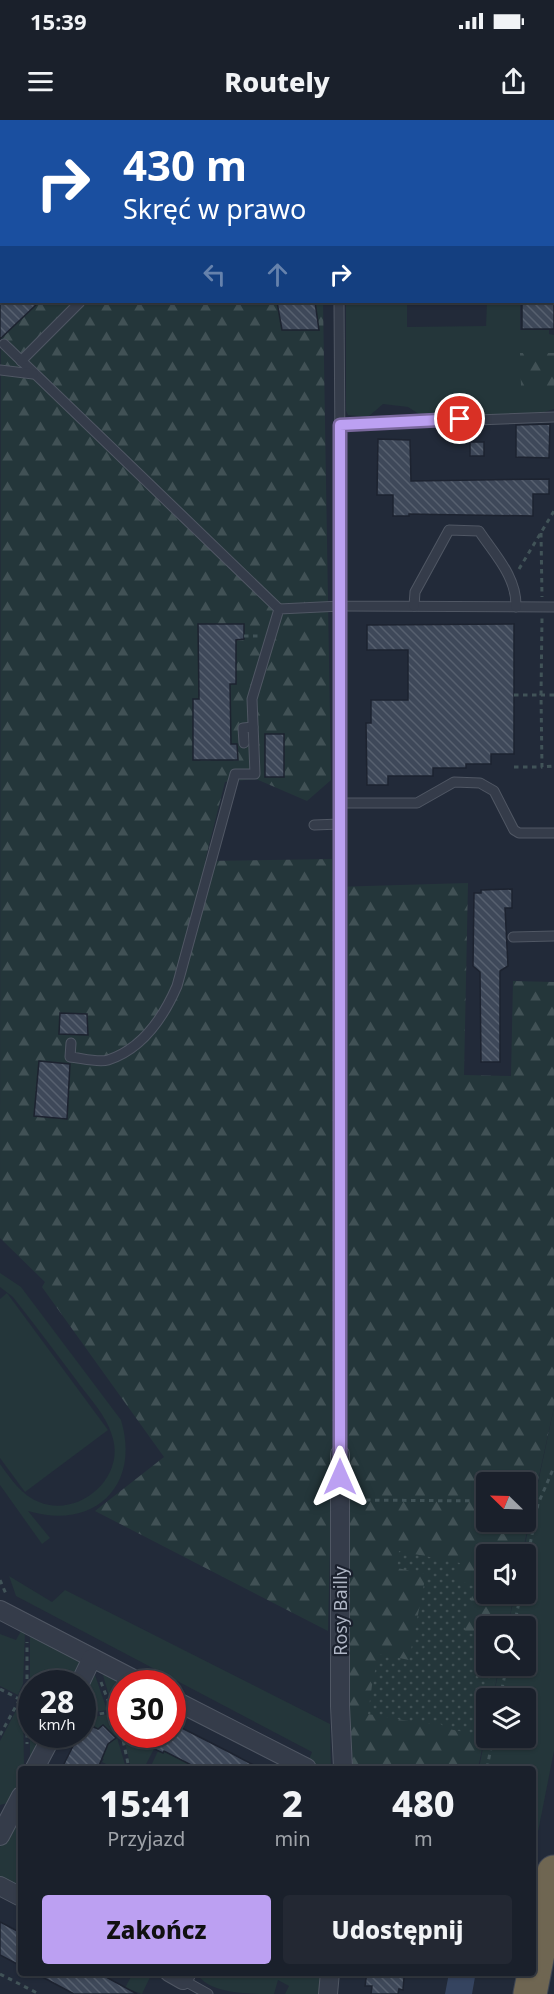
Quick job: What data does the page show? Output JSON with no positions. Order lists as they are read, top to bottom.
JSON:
{
  "streets": {
    "street": ["Rosy Bailly"]
  },
  "north": "top left",
  "page": {
    "status": "15:39",
    "header": "Routely",
    "turn": ["430 m", "Skręć w prawo"],
    "speed": "28 km/h",
    "limit": "30",
    "eta": [
      "15:41",
      "Przyjazd",
      "2",
      "min",
      "480",
      "m"
    ],
    "buttons": ["Zakończ", "Udostępnij"]
  }
}
